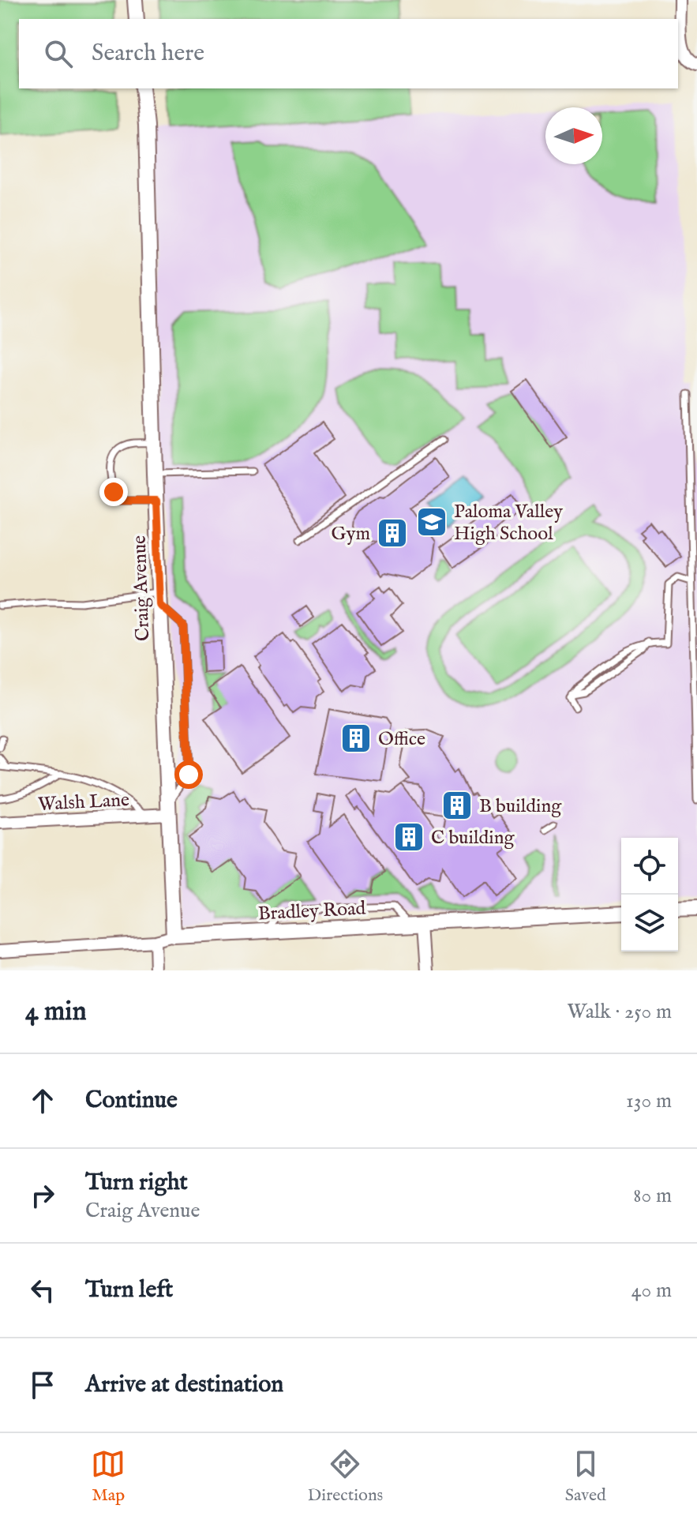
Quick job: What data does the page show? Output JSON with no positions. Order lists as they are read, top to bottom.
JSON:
{
  "streets": {
    "street": ["Craig Avenue", "Walsh Lane", "Bradley Road"]
  },
  "crossings": [
    ["Craig Avenue", "Walsh Lane"],
    ["Craig Avenue", "Bradley Road"]
  ],
  "places": {
    "school or university": ["Paloma Valley High School"],
    "building": [
      "Gym",
      "Office",
      "B building",
      "C building"
    ]
  },
  "north": "right",
  "page": {
    "search": "Search here",
    "heading": ["4 min", "Walk · 250 m"],
    "list": [
      ["Continue", "130 m"],
      ["Turn right", "Craig Avenue", "80 m"],
      ["Turn left", "40 m"],
      "Arrive at destination"
    ],
    "nav": ["Map", "Directions", "Saved"]
  }
}
